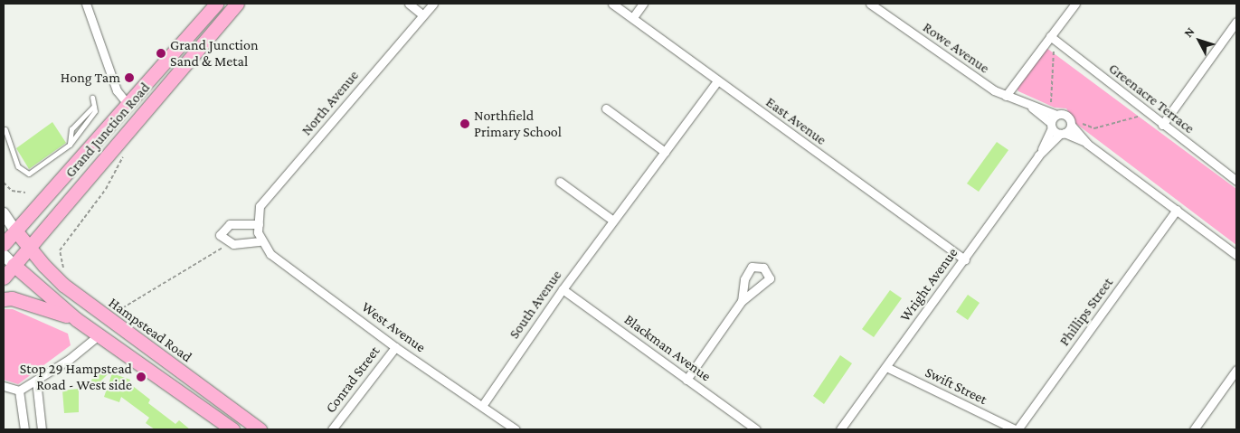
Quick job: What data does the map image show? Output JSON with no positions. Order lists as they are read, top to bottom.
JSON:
{
  "streets": {
    "highway": ["Grand Junction Road", "Hampstead Road"],
    "street": [
      "Rowe Avenue",
      "Greenacre Terrace",
      "North Avenue",
      "East Avenue",
      "Wright Avenue",
      "South Avenue",
      "Phillips Street",
      "West Avenue",
      "Blackman Avenue",
      "Conrad Street",
      "Swift Street"
    ]
  },
  "crossings": [
    ["Rowe Avenue", "Wright Avenue"],
    ["North Avenue", "West Avenue"],
    ["East Avenue", "Wright Avenue"],
    ["East Avenue", "South Avenue"],
    ["Grand Junction Road", "Hampstead Road"],
    ["Wright Avenue", "Swift Street"],
    ["South Avenue", "West Avenue"],
    ["South Avenue", "Blackman Avenue"],
    ["Phillips Street", "Swift Street"],
    ["West Avenue", "Conrad Street"]
  ],
  "places": [
    "Grand Junction Sand & Metal",
    "Hong Tam",
    "Northfield Primary School",
    "Stop 29 Hampstead Road - West side"
  ],
  "north": "top left"
}
